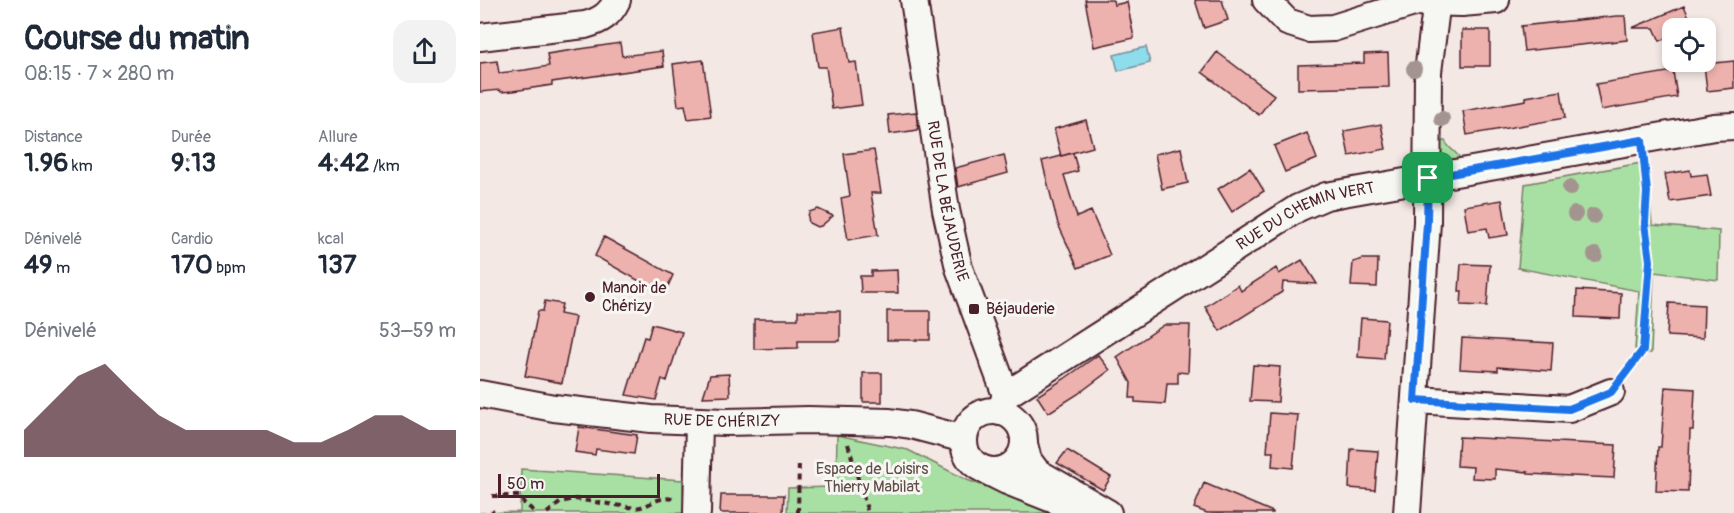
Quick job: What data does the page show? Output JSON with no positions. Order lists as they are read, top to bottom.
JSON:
{
  "streets": {
    "street": ["RUE DE LA BÉJAUDERIE", "RUE DU CHEMIN VERT", "RUE DE CHÉRIZY"]
  },
  "crossings": [
    ["RUE DE LA BÉJAUDERIE", "RUE DU CHEMIN VERT"],
    ["RUE DE LA BÉJAUDERIE", "RUE DE CHÉRIZY"],
    ["RUE DU CHEMIN VERT", "RUE DE CHÉRIZY"]
  ],
  "parks": ["Espace de Loisirs Thierry Mabilat"],
  "places": {
    "other": ["Manoir de Chérizy"],
    "transit": ["Béjauderie"]
  },
  "scale_bar": "50 m",
  "page": {
    "heading": ["Course du matin", "08:15 · 7 × 280 m"],
    "stats": [
      ["Distance", "1.96 km"],
      ["Durée", "9:13"],
      ["Allure", "4:42 /km"],
      ["Dénivelé", "49 m"],
      ["Cardio", "170 bpm"],
      ["kcal", "137"]
    ],
    "chart": ["Dénivelé", "53–59 m"],
    "scale": "50 m"
  }
}
